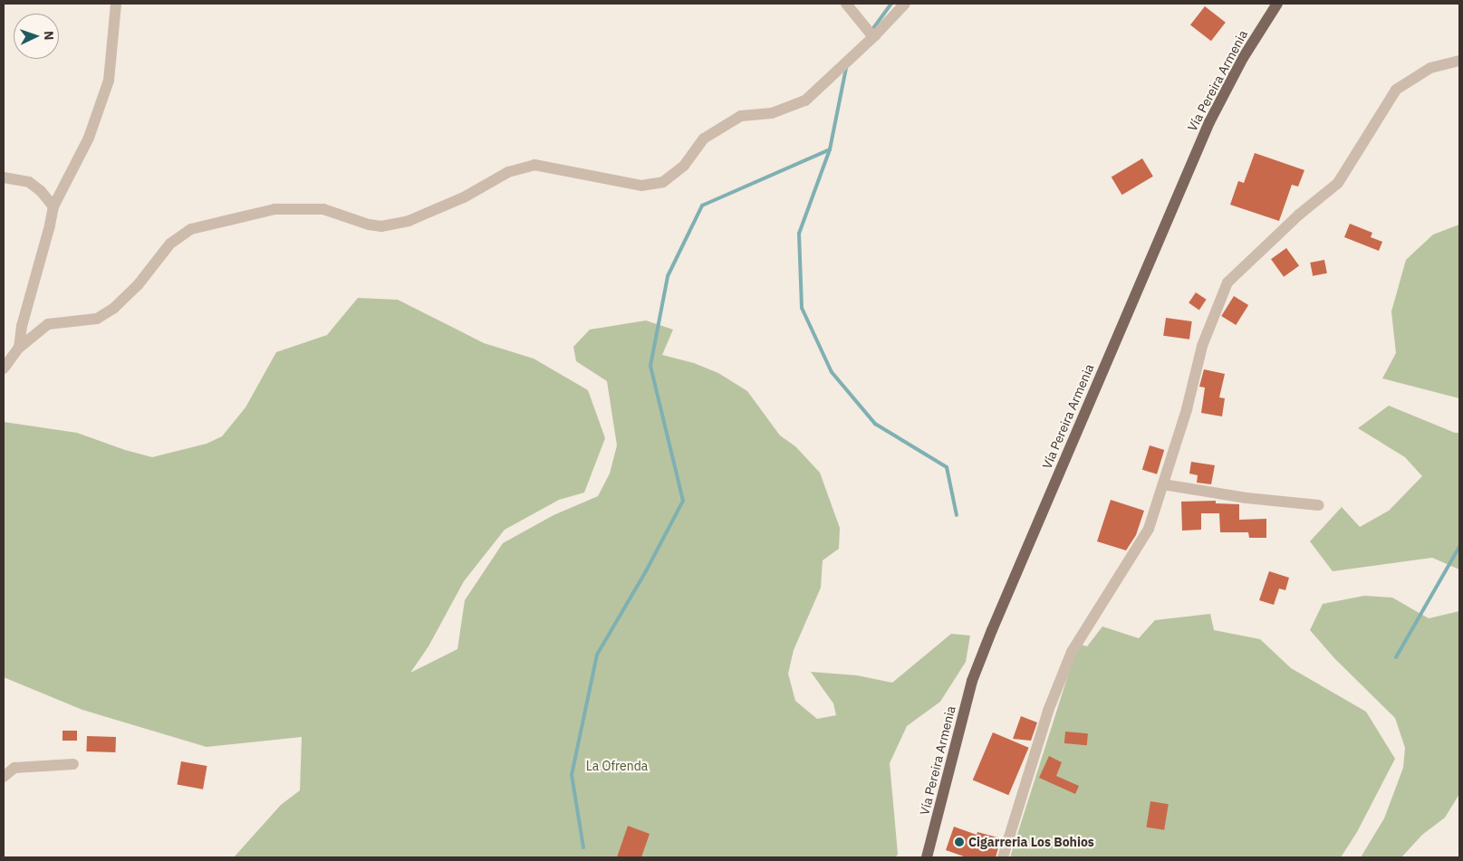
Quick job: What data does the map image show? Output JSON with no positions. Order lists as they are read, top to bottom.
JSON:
{
  "streets": {
    "main road": ["Vía Pereira Armenia"]
  },
  "parks": ["La Ofrenda"],
  "places": ["Cigarreria Los Bohios"],
  "north": "right"
}
